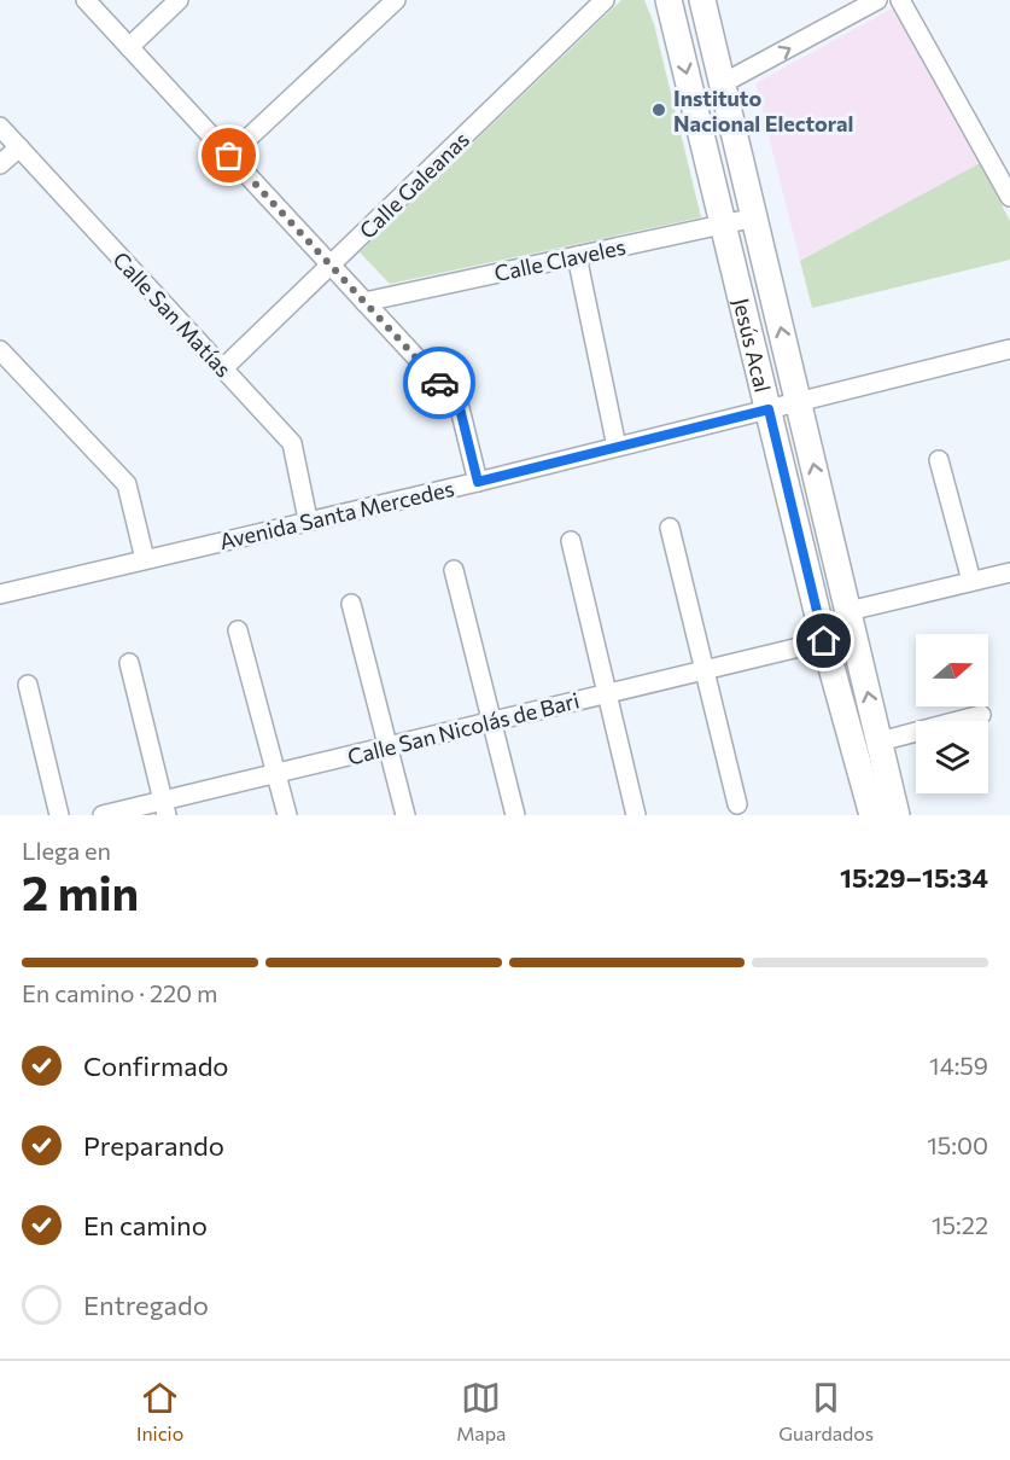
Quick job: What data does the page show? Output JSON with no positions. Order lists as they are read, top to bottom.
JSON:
{
  "streets": {
    "street": [
      "Calle Galeanas",
      "Calle Claveles",
      "Calle San Matías",
      "Jesús Acal",
      "Avenida Santa Mercedes",
      "Calle San Nicolás de Bari"
    ]
  },
  "crossings": [
    ["Calle Galeanas", "Calle San Matías"],
    ["Calle Claveles", "Jesús Acal"],
    ["Calle San Matías", "Avenida Santa Mercedes"],
    ["Jesús Acal", "Avenida Santa Mercedes"],
    ["Jesús Acal", "Calle San Nicolás de Bari"]
  ],
  "places": ["Instituto Nacional Electoral"],
  "north": "right",
  "page": {
    "heading": ["2 min", "Llega en", "15:29–15:34"],
    "bar": "En camino · 220 m",
    "list": [
      ["Confirmado", "14:59"],
      ["Preparando", "15:00"],
      ["En camino", "15:22"],
      "Entregado"
    ],
    "tabs": ["Inicio", "Mapa", "Guardados"]
  }
}
